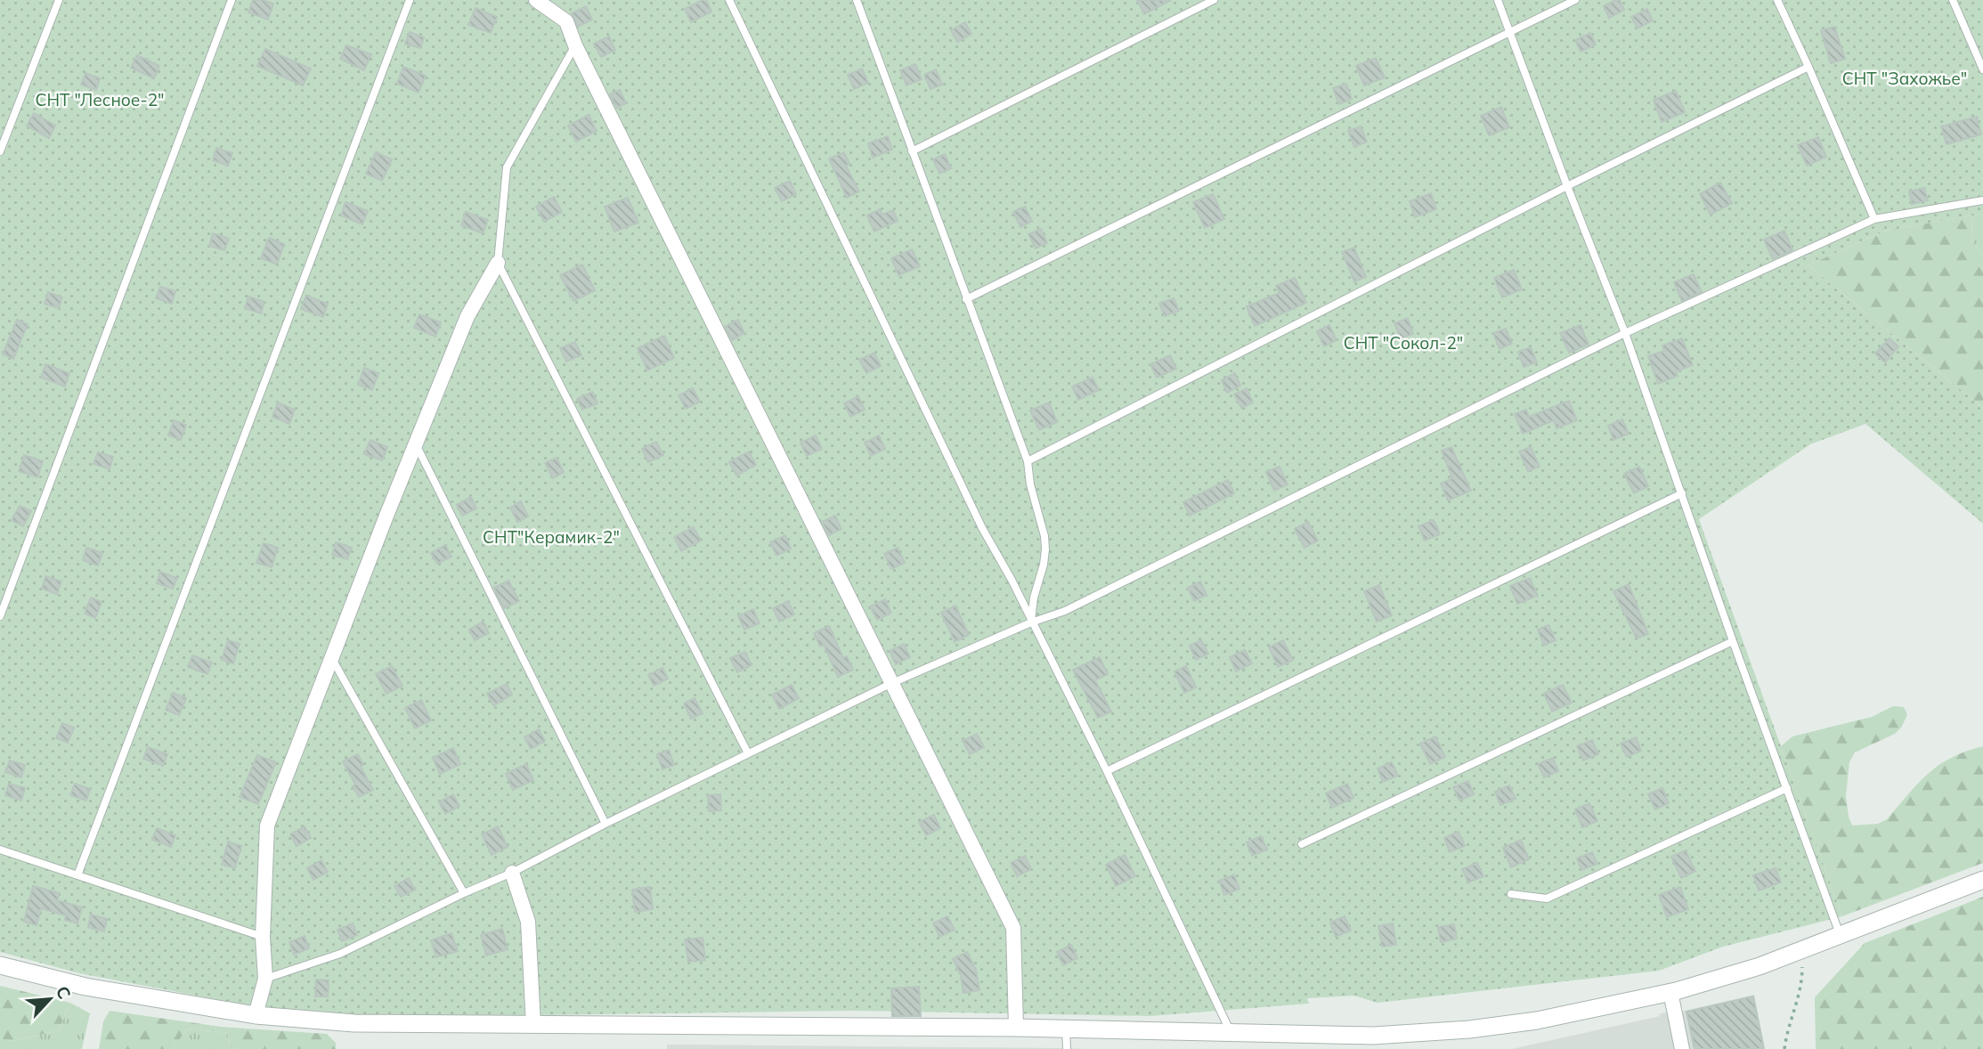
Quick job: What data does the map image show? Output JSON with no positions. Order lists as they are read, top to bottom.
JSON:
{
  "parks": [
    "СНТ \"Захожье\"",
    "СНТ \"Лесное-2\"",
    "СНТ \"Сокол-2\"",
    "СНТ\"Керамик-2\""
  ],
  "north": "top right"
}
